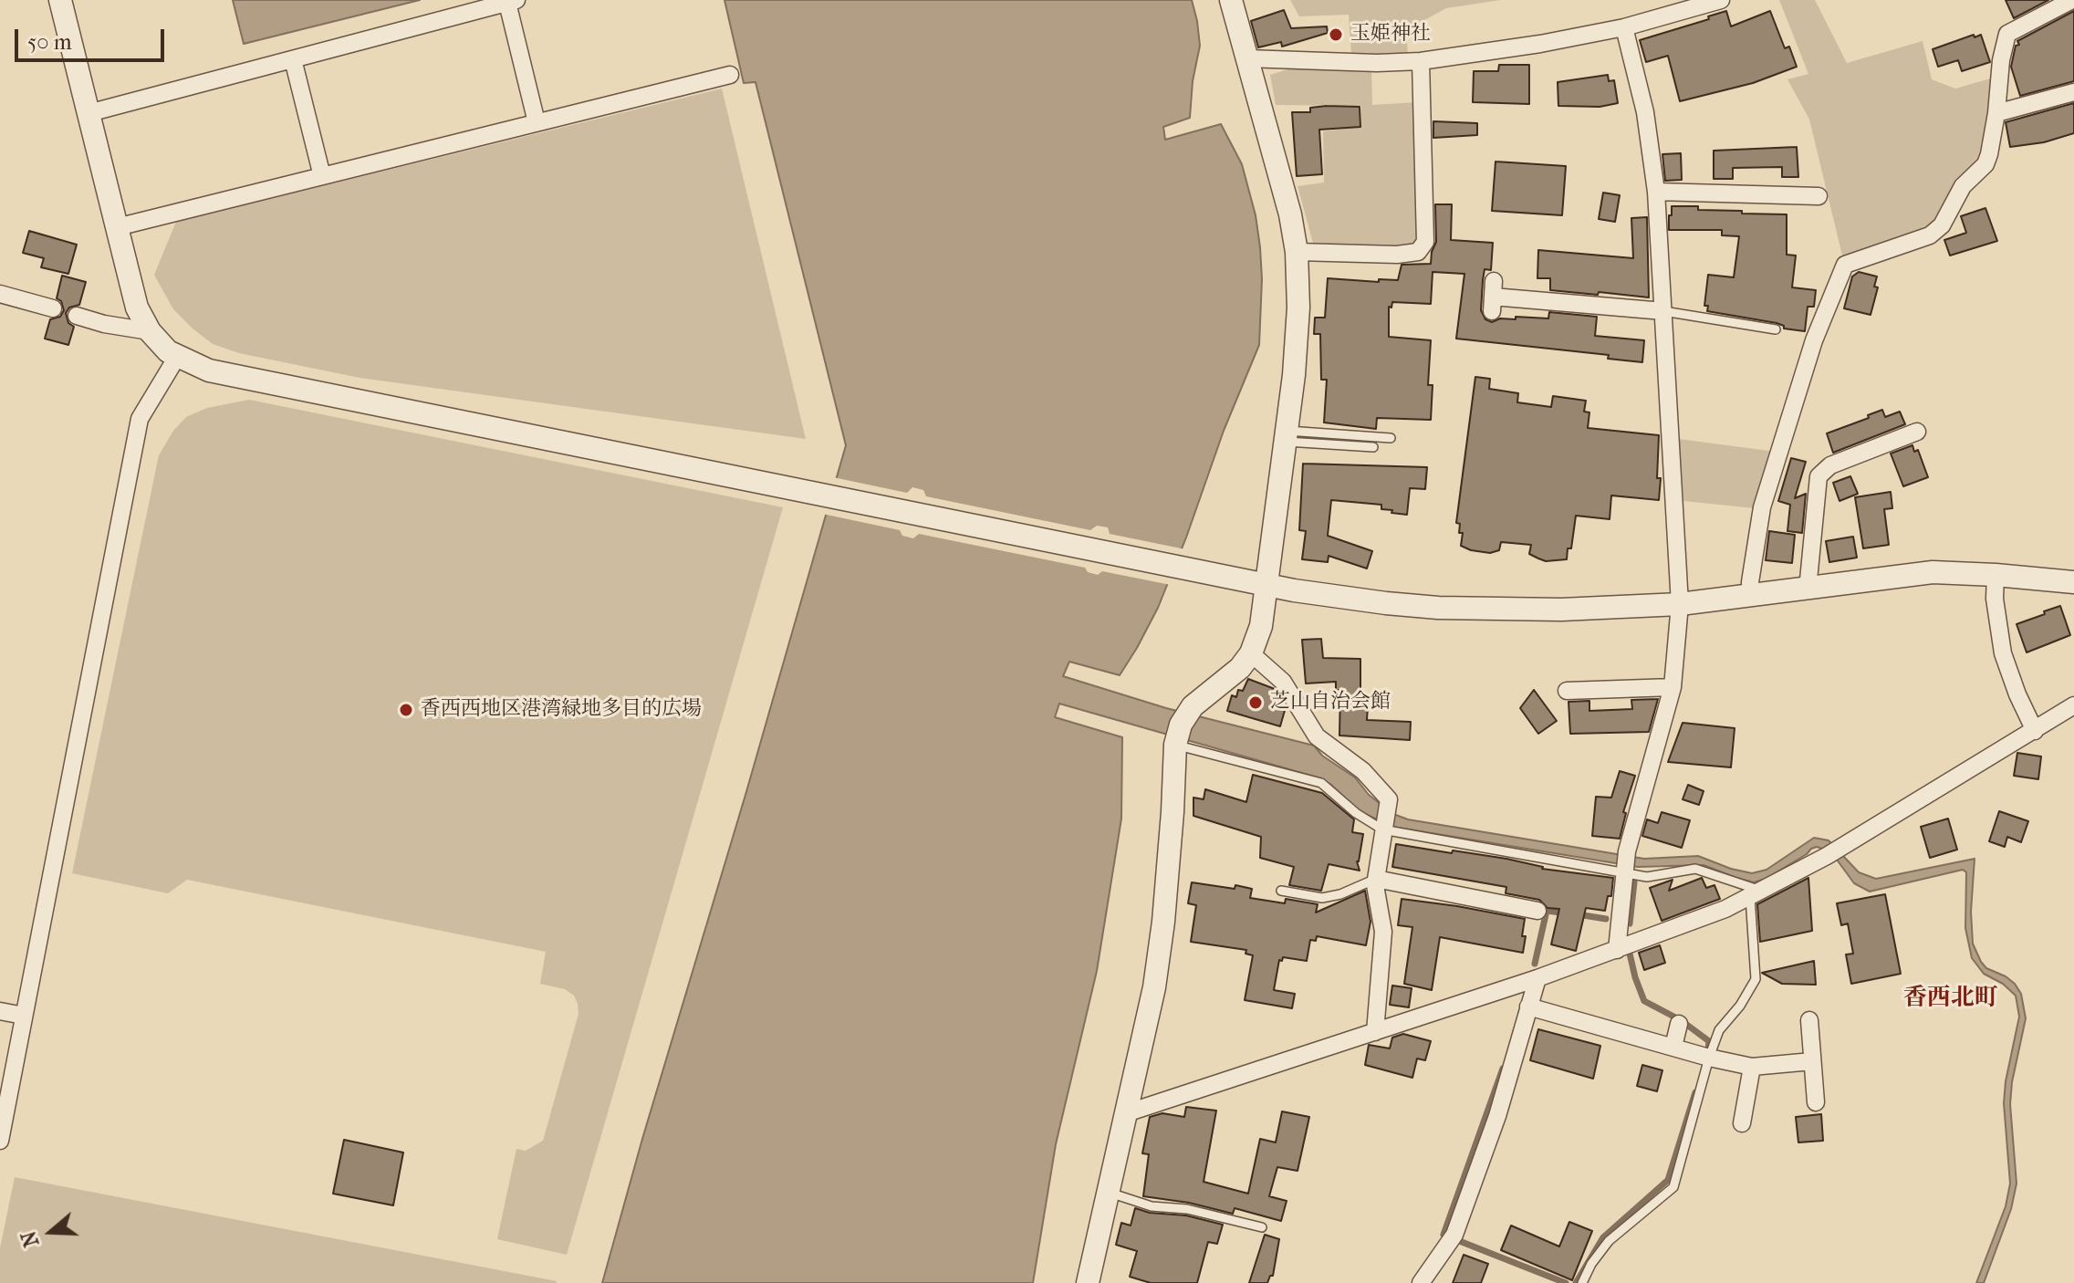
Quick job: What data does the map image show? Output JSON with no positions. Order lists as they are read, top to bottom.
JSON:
{
  "districts": ["香西北町"],
  "places": ["玉姫神社", "芝山自治会館", "香西西地区港湾緑地多目的広場"],
  "scale_bar": "50 m",
  "north": "left"
}
